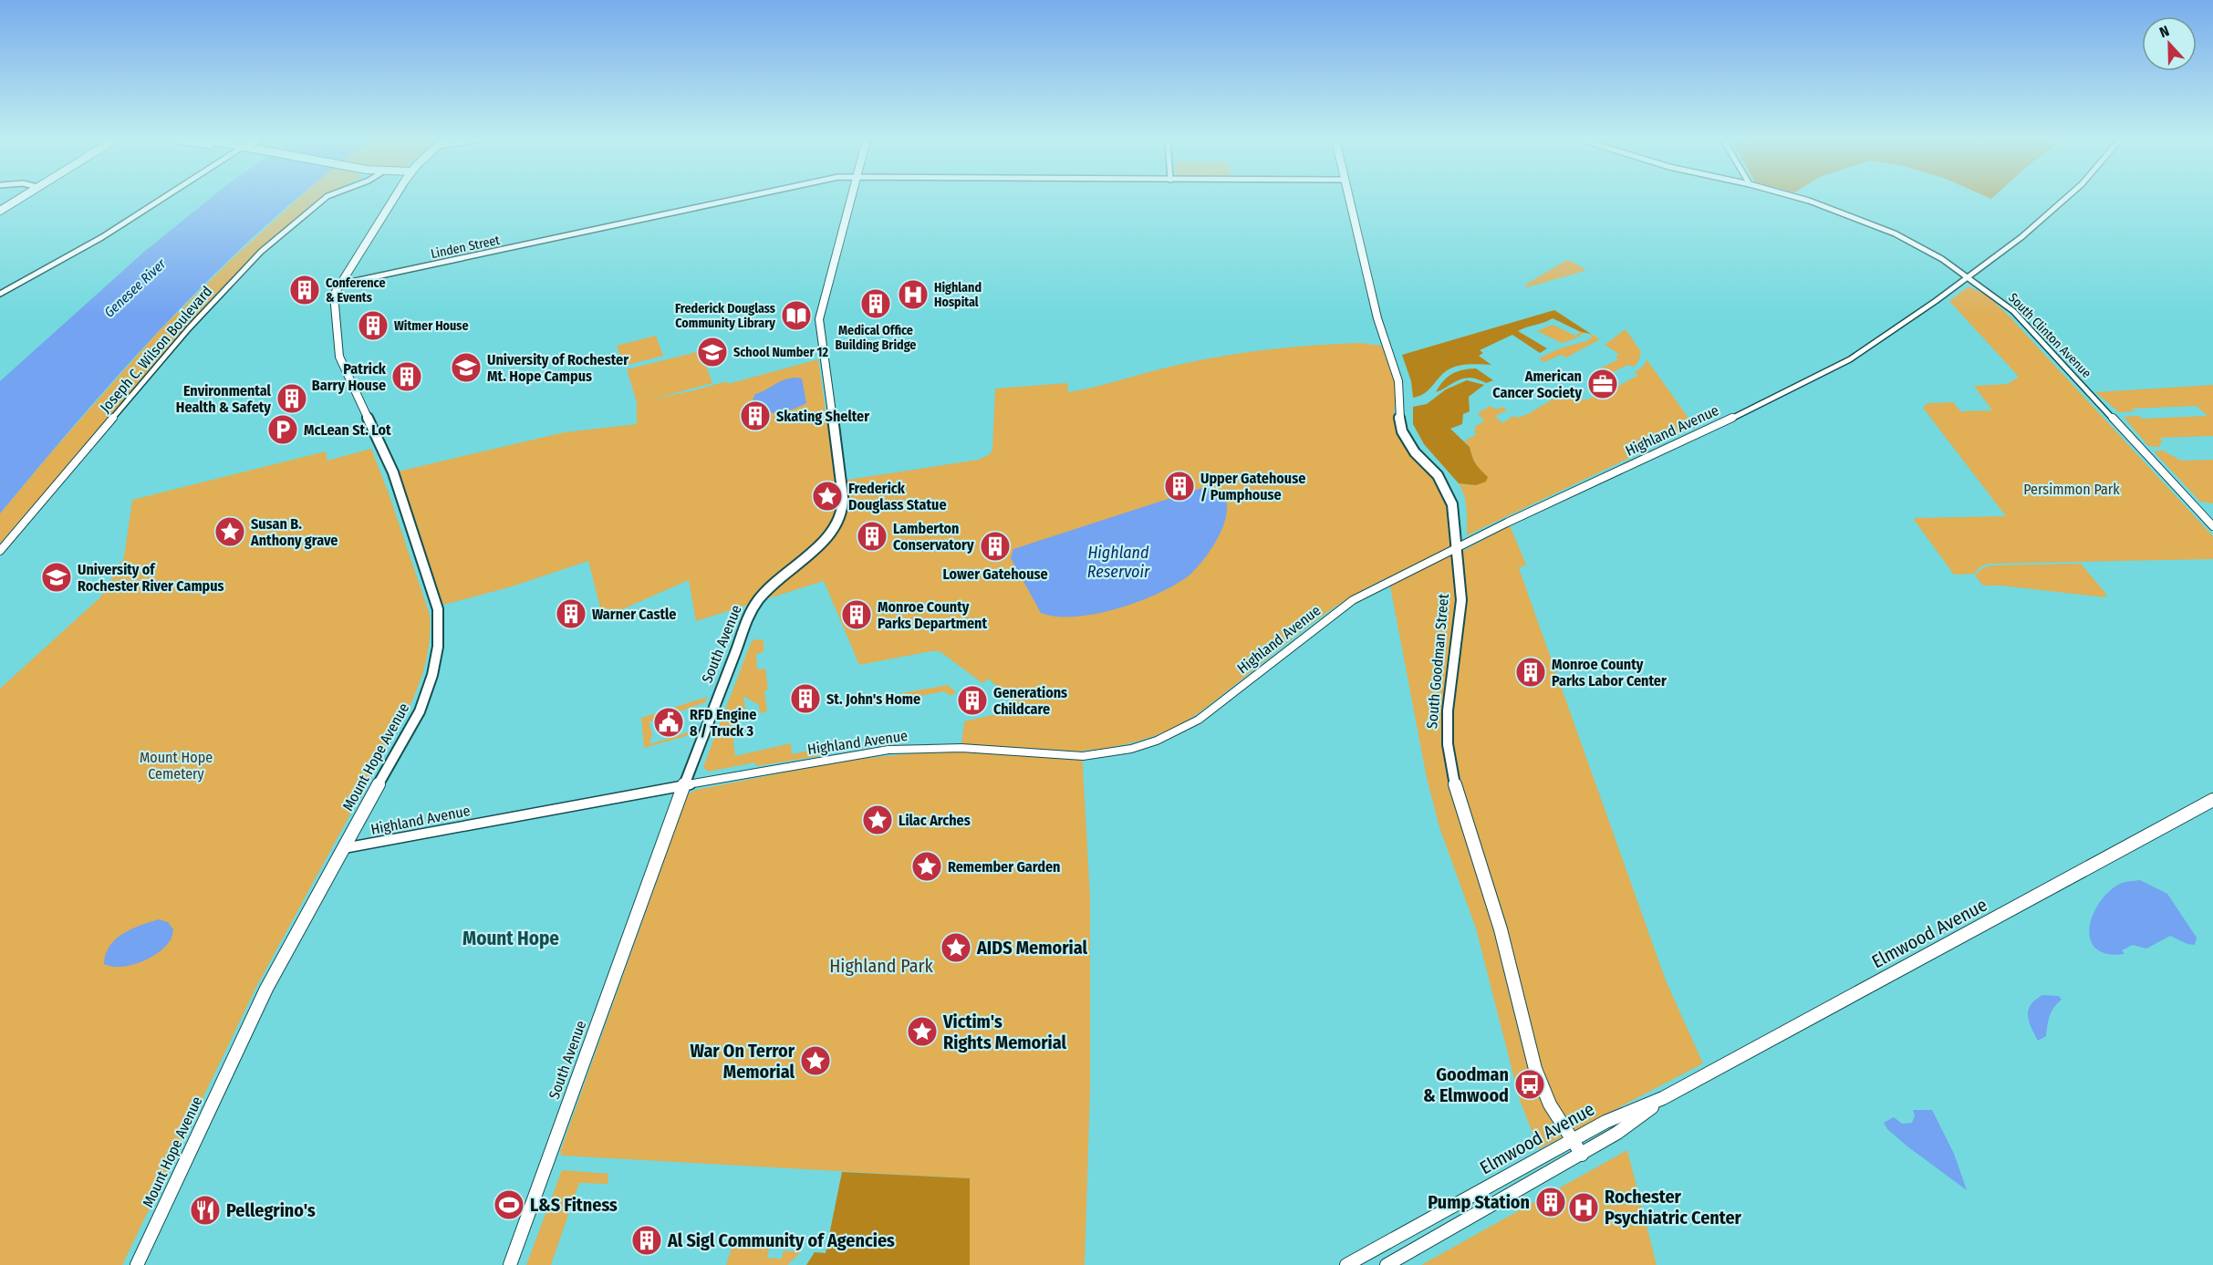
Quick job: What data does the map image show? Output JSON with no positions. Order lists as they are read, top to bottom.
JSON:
{
  "streets": {
    "main road": [
      "South Avenue",
      "South Goodman Street",
      "Mount Hope Avenue",
      "Elmwood Avenue"
    ],
    "street": [
      "Linden Street",
      "South Clinton Avenue",
      "Joseph C. Wilson Boulevard",
      "Highland Avenue"
    ]
  },
  "crossings": [
    ["Linden Street", "Mount Hope Avenue"],
    ["South Clinton Avenue", "Highland Avenue"],
    ["Highland Avenue", "South Avenue"],
    ["Highland Avenue", "South Goodman Street"],
    ["Highland Avenue", "Mount Hope Avenue"],
    ["South Goodman Street", "Elmwood Avenue"]
  ],
  "districts": ["Mount Hope"],
  "water": ["Genesee River", "Highland Reservoir"],
  "parks": ["Persimmon Park", "Mount Hope Cemetery", "Highland Park"],
  "places": {
    "building": [
      "Conference & Events",
      "Medical Office Building Bridge",
      "Witmer House",
      "Patrick Barry House",
      "Environmental Health & Safety",
      "Skating Shelter",
      "Upper Gatehouse / Pumphouse",
      "Lamberton Conservatory",
      "Lower Gatehouse",
      "Warner Castle",
      "Monroe County Parks Department",
      "Monroe County Parks Labor Center",
      "St. John's Home",
      "Generations Childcare",
      "Pump Station",
      "Al Sigl Community of Agencies"
    ],
    "hospital": ["Highland Hospital", "Rochester Psychiatric Center"],
    "library": ["Frederick Douglass Community Library"],
    "school or university": ["School Number 12", "University of Rochester Mt. Hope Campus", "University of Rochester River Campus"],
    "office": ["American Cancer Society"],
    "parking": ["McLean St. Lot"],
    "place": [
      "Frederick Douglass Statue",
      "Susan B. Anthony grave",
      "Lilac Arches",
      "Remember Garden",
      "AIDS Memorial",
      "Victim's Rights Memorial",
      "War On Terror Memorial"
    ],
    "public building": ["RFD Engine 8 / Truck 3"],
    "bus stop": ["Goodman & Elmwood"],
    "sports": ["L&S Fitness"],
    "restaurant": ["Pellegrino's"]
  },
  "north": "top"
}
